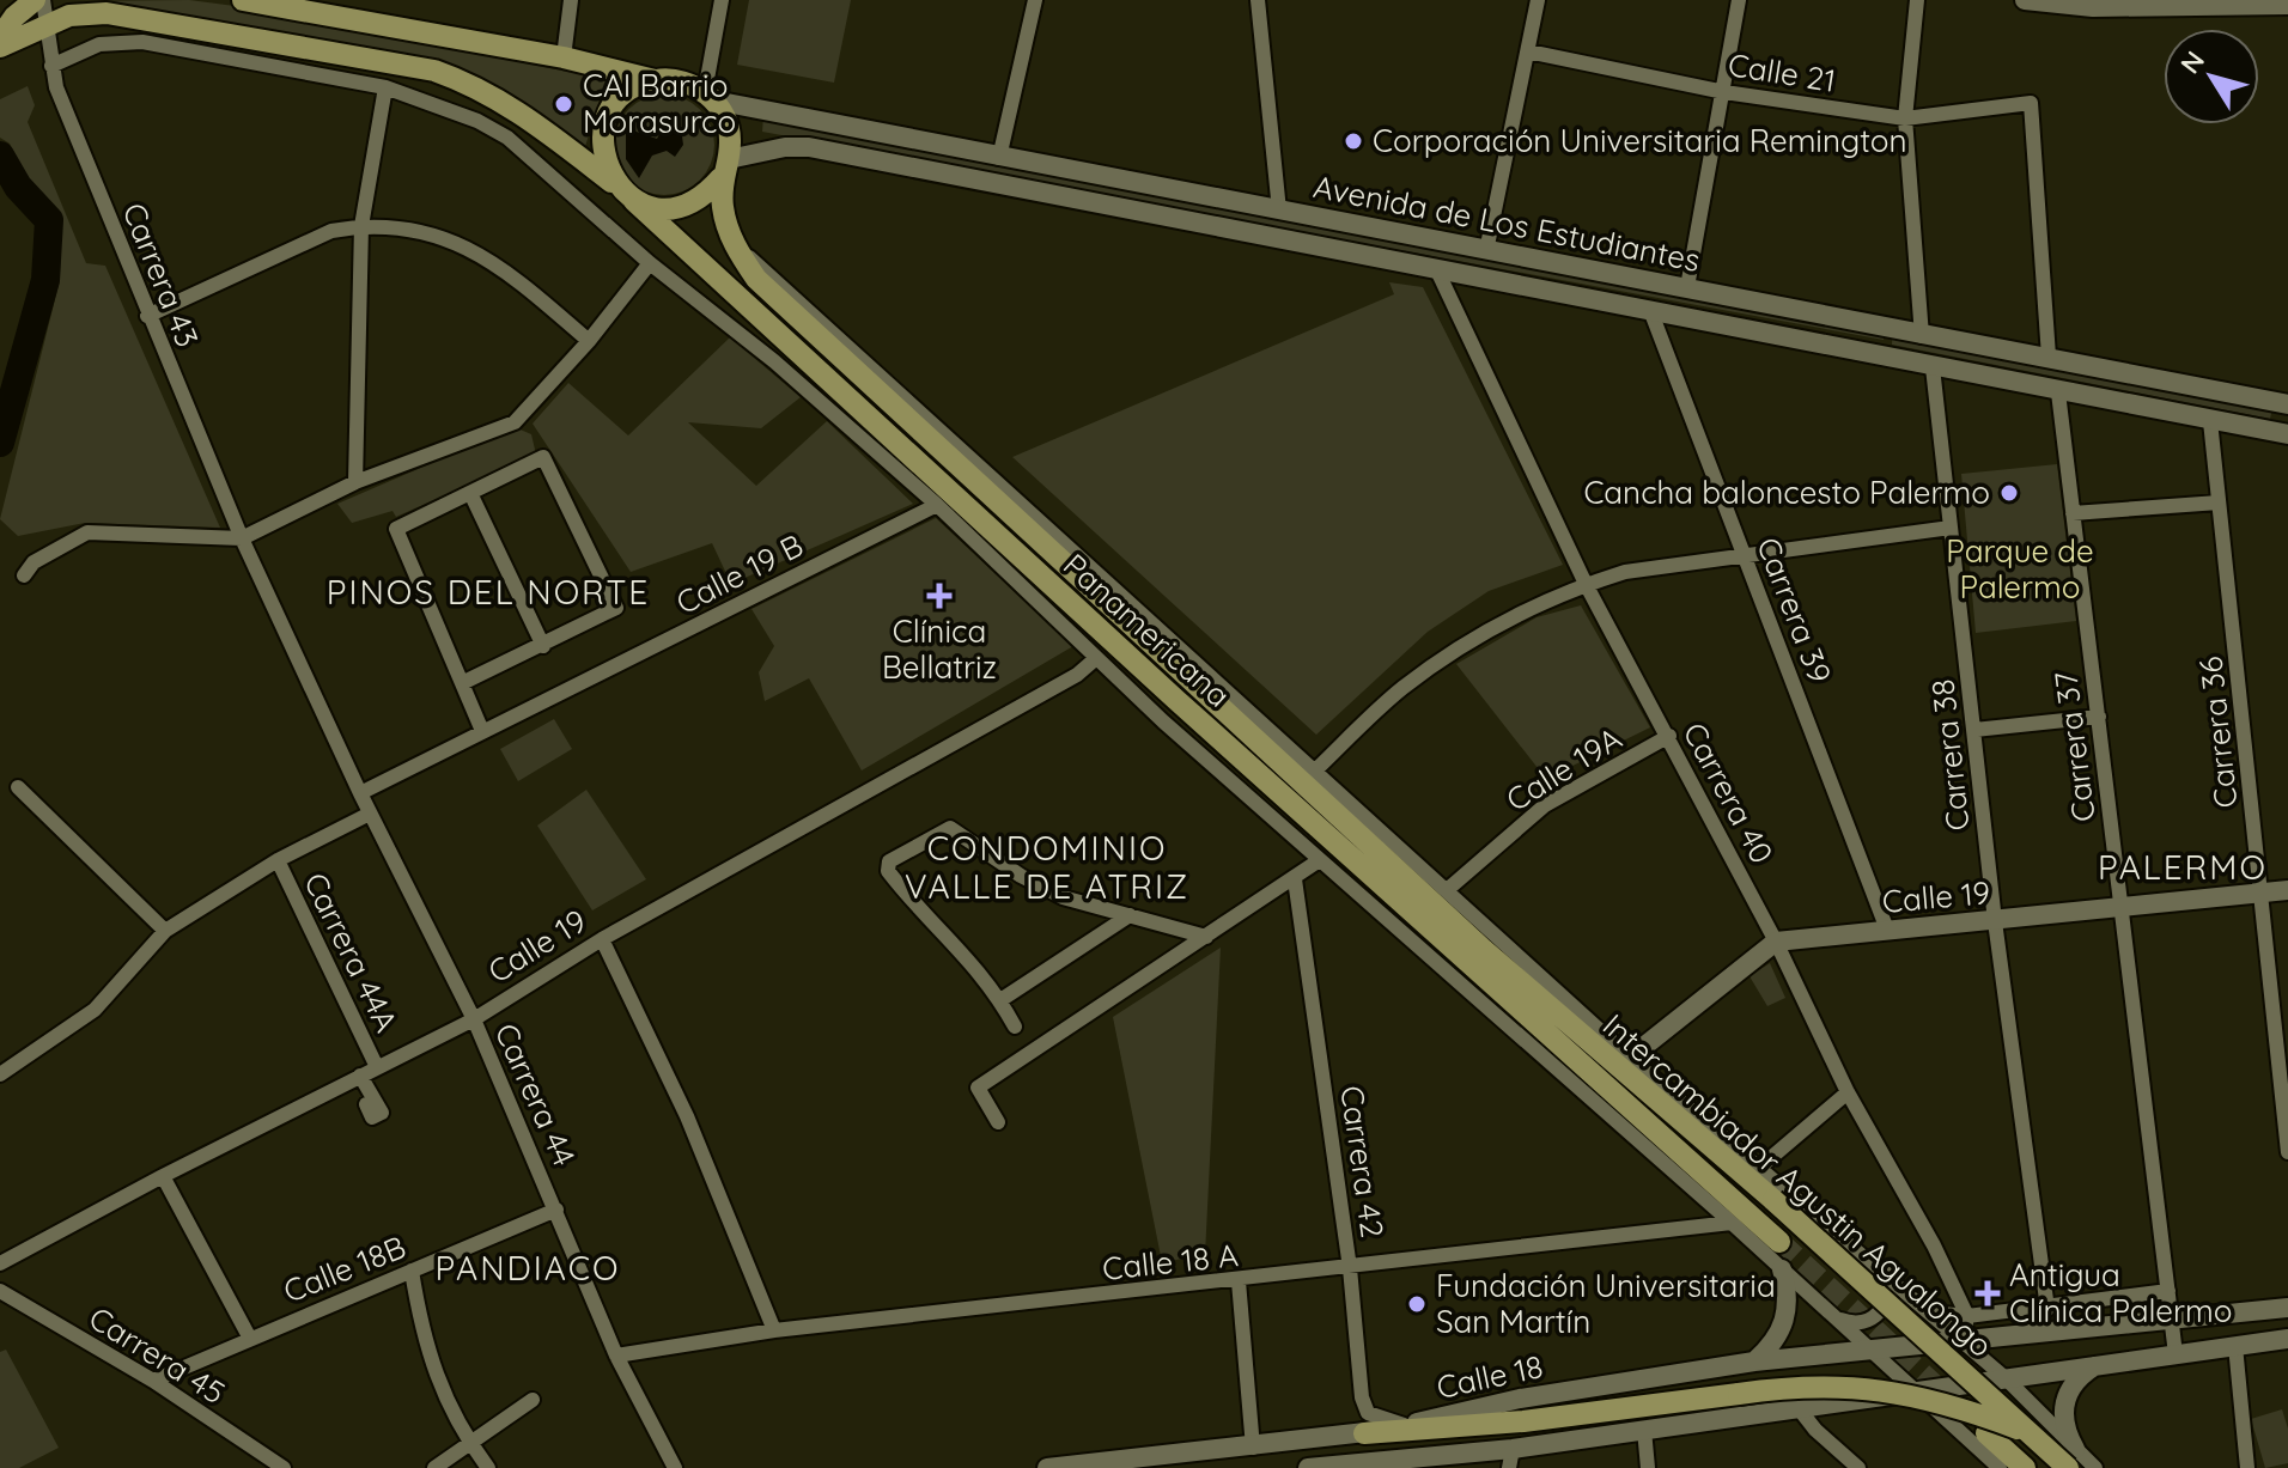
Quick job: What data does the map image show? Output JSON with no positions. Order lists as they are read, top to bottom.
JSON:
{
  "streets": {
    "main road": [
      "Avenida de Los Estudiantes",
      "Panamericana",
      "Calle 19",
      "Intercambiador Agustin Agualongo",
      "Calle 18"
    ],
    "street": [
      "Calle 21",
      "Carrera 43",
      "Calle 19 B",
      "Carrera 39",
      "Carrera 36",
      "Carrera 37",
      "Carrera 38",
      "Calle 19A",
      "Carrera 40",
      "Carrera 44A",
      "Carrera 44",
      "Carrera 42",
      "Calle 18 A",
      "Calle 18B",
      "Carrera 45"
    ]
  },
  "crossings": [
    ["Calle 21", "Avenida de Los Estudiantes"],
    ["Avenida de Los Estudiantes", "Carrera 39"],
    ["Avenida de Los Estudiantes", "Panamericana"],
    ["Avenida de Los Estudiantes", "Carrera 36"],
    ["Avenida de Los Estudiantes", "Carrera 37"],
    ["Avenida de Los Estudiantes", "Carrera 38"],
    ["Avenida de Los Estudiantes", "Carrera 40"],
    ["Avenida de Los Estudiantes", "Intercambiador Agustin Agualongo"],
    ["Carrera 43", "Panamericana"],
    ["Carrera 43", "Carrera 44"],
    ["Calle 19 B", "Carrera 44"],
    ["Carrera 39", "Calle 19"],
    ["Panamericana", "Intercambiador Agustin Agualongo"],
    ["Carrera 36", "Calle 19"],
    ["Carrera 37", "Calle 19"],
    ["Carrera 37", "Calle 18"],
    ["Carrera 38", "Calle 19"],
    ["Calle 19A", "Carrera 40"],
    ["Carrera 40", "Calle 19"],
    ["Calle 19", "Carrera 44A"],
    ["Calle 19", "Carrera 44"],
    ["Carrera 44", "Calle 18 A"],
    ["Carrera 44", "Calle 18B"],
    ["Carrera 42", "Calle 18 A"],
    ["Carrera 42", "Calle 18"],
    ["Calle 18B", "Carrera 45"]
  ],
  "districts": [
    "PINOS DEL NORTE",
    "CONDOMINIO VALLE DE ATRIZ",
    "PALERMO",
    "PANDIACO"
  ],
  "parks": ["Parque de Palermo"],
  "places": {
    "other": [
      "CAI Barrio Morasurco",
      "Corporación Universitaria Remington",
      "Cancha baloncesto Palermo",
      "Fundación Universitaria San Martín"
    ],
    "health": ["Clínica Bellatriz", "Antigua Clínica Palermo"]
  },
  "north": "top left"
}
